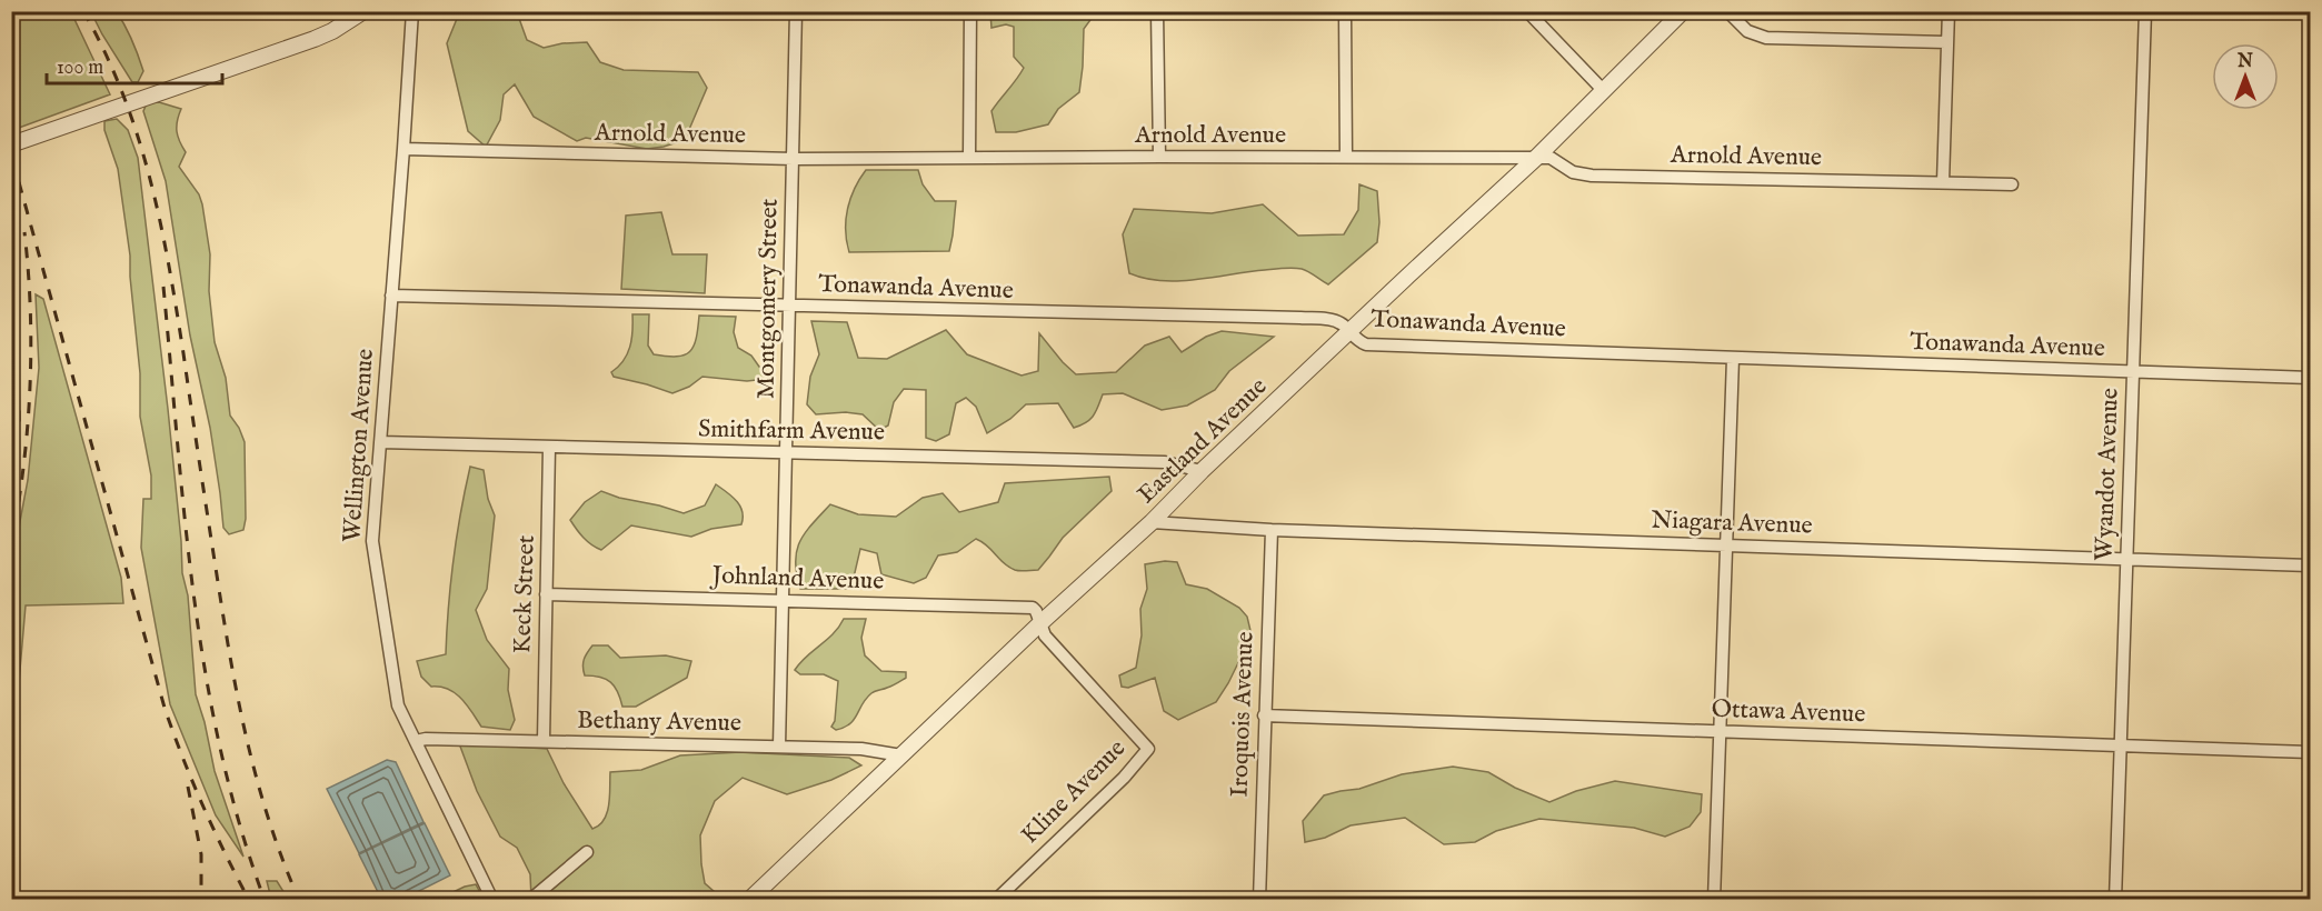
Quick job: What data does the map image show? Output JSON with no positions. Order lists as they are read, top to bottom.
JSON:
{
  "streets": {
    "street": [
      "Arnold Avenue",
      "Tonawanda Avenue",
      "Montgomery Street",
      "Smithfarm Avenue",
      "Eastland Avenue",
      "Wellington Avenue",
      "Wyandot Avenue",
      "Niagara Avenue",
      "Johnland Avenue",
      "Keck Street",
      "Ottawa Avenue",
      "Iroquois Avenue",
      "Bethany Avenue",
      "Kline Avenue"
    ]
  },
  "crossings": [
    ["Arnold Avenue", "Montgomery Street"],
    ["Arnold Avenue", "Eastland Avenue"],
    ["Arnold Avenue", "Wellington Avenue"],
    ["Tonawanda Avenue", "Montgomery Street"],
    ["Tonawanda Avenue", "Eastland Avenue"],
    ["Tonawanda Avenue", "Wellington Avenue"],
    ["Tonawanda Avenue", "Wyandot Avenue"],
    ["Montgomery Street", "Smithfarm Avenue"],
    ["Montgomery Street", "Johnland Avenue"],
    ["Montgomery Street", "Bethany Avenue"],
    ["Smithfarm Avenue", "Eastland Avenue"],
    ["Smithfarm Avenue", "Wellington Avenue"],
    ["Smithfarm Avenue", "Keck Street"],
    ["Eastland Avenue", "Niagara Avenue"],
    ["Eastland Avenue", "Johnland Avenue"],
    ["Eastland Avenue", "Bethany Avenue"],
    ["Eastland Avenue", "Kline Avenue"],
    ["Wellington Avenue", "Bethany Avenue"],
    ["Wyandot Avenue", "Niagara Avenue"],
    ["Wyandot Avenue", "Ottawa Avenue"],
    ["Niagara Avenue", "Iroquois Avenue"],
    ["Johnland Avenue", "Keck Street"],
    ["Johnland Avenue", "Kline Avenue"],
    ["Keck Street", "Bethany Avenue"],
    ["Ottawa Avenue", "Iroquois Avenue"]
  ],
  "scale_bar": "100 m",
  "north": "top"
}
